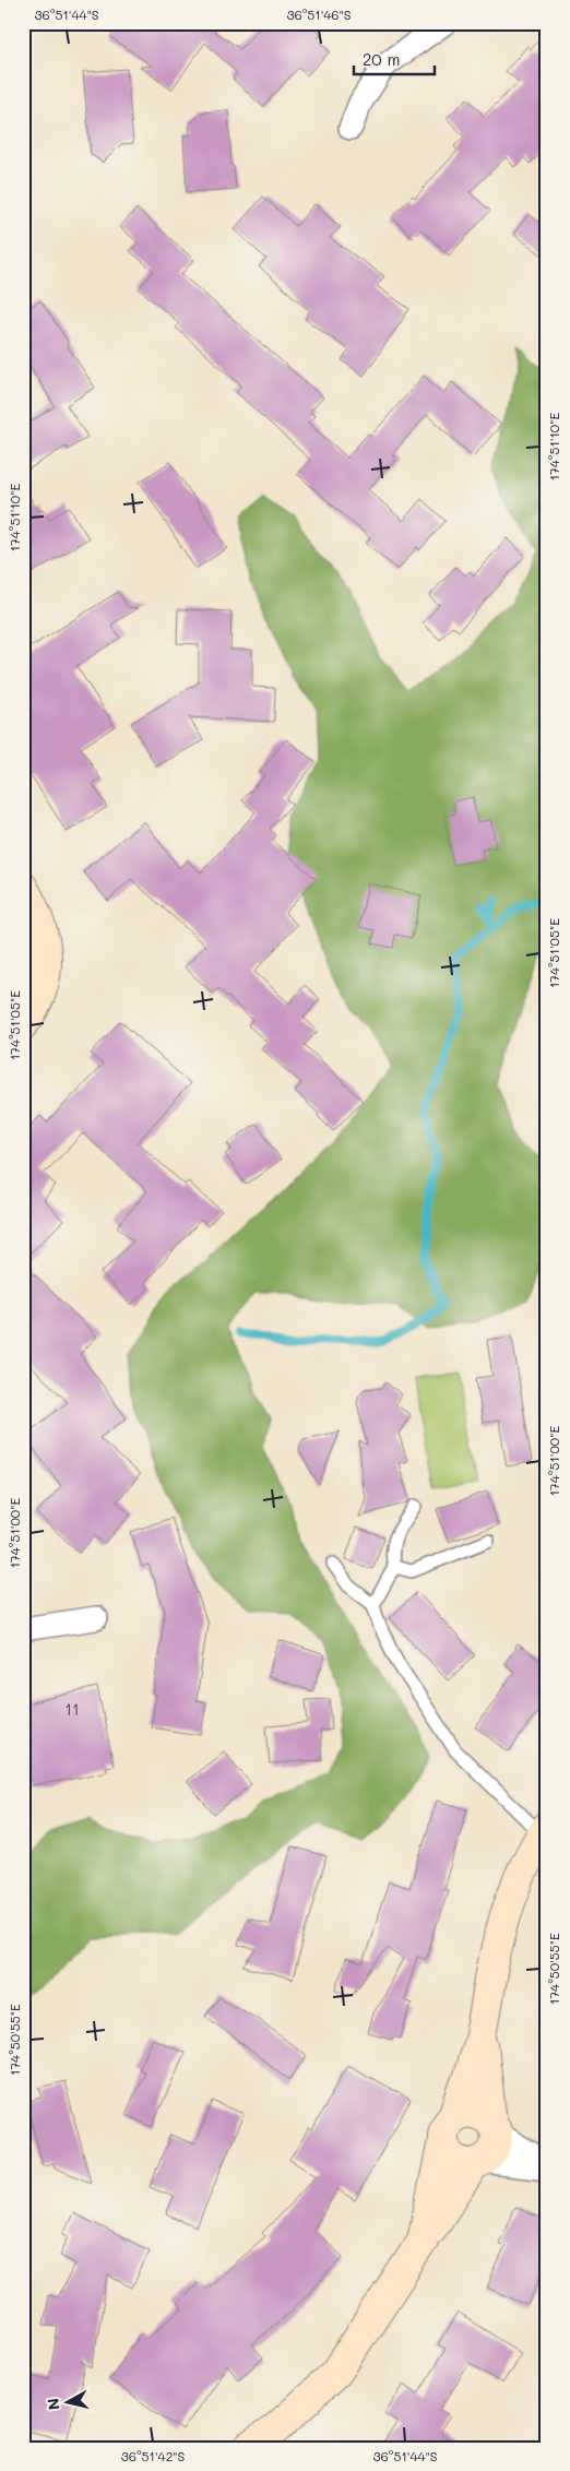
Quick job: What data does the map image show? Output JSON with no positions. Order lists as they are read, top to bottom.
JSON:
{
  "house_numbers": ["11"],
  "scale_bar": "20 m",
  "north": "left",
  "coordinates": [
    "36°51'44\"S",
    "36°51'46\"S",
    "174°51'10\"E",
    "174°51'05\"E",
    "174°51'00\"E",
    "174°50'55\"E",
    "36°51'42\"S"
  ]
}
